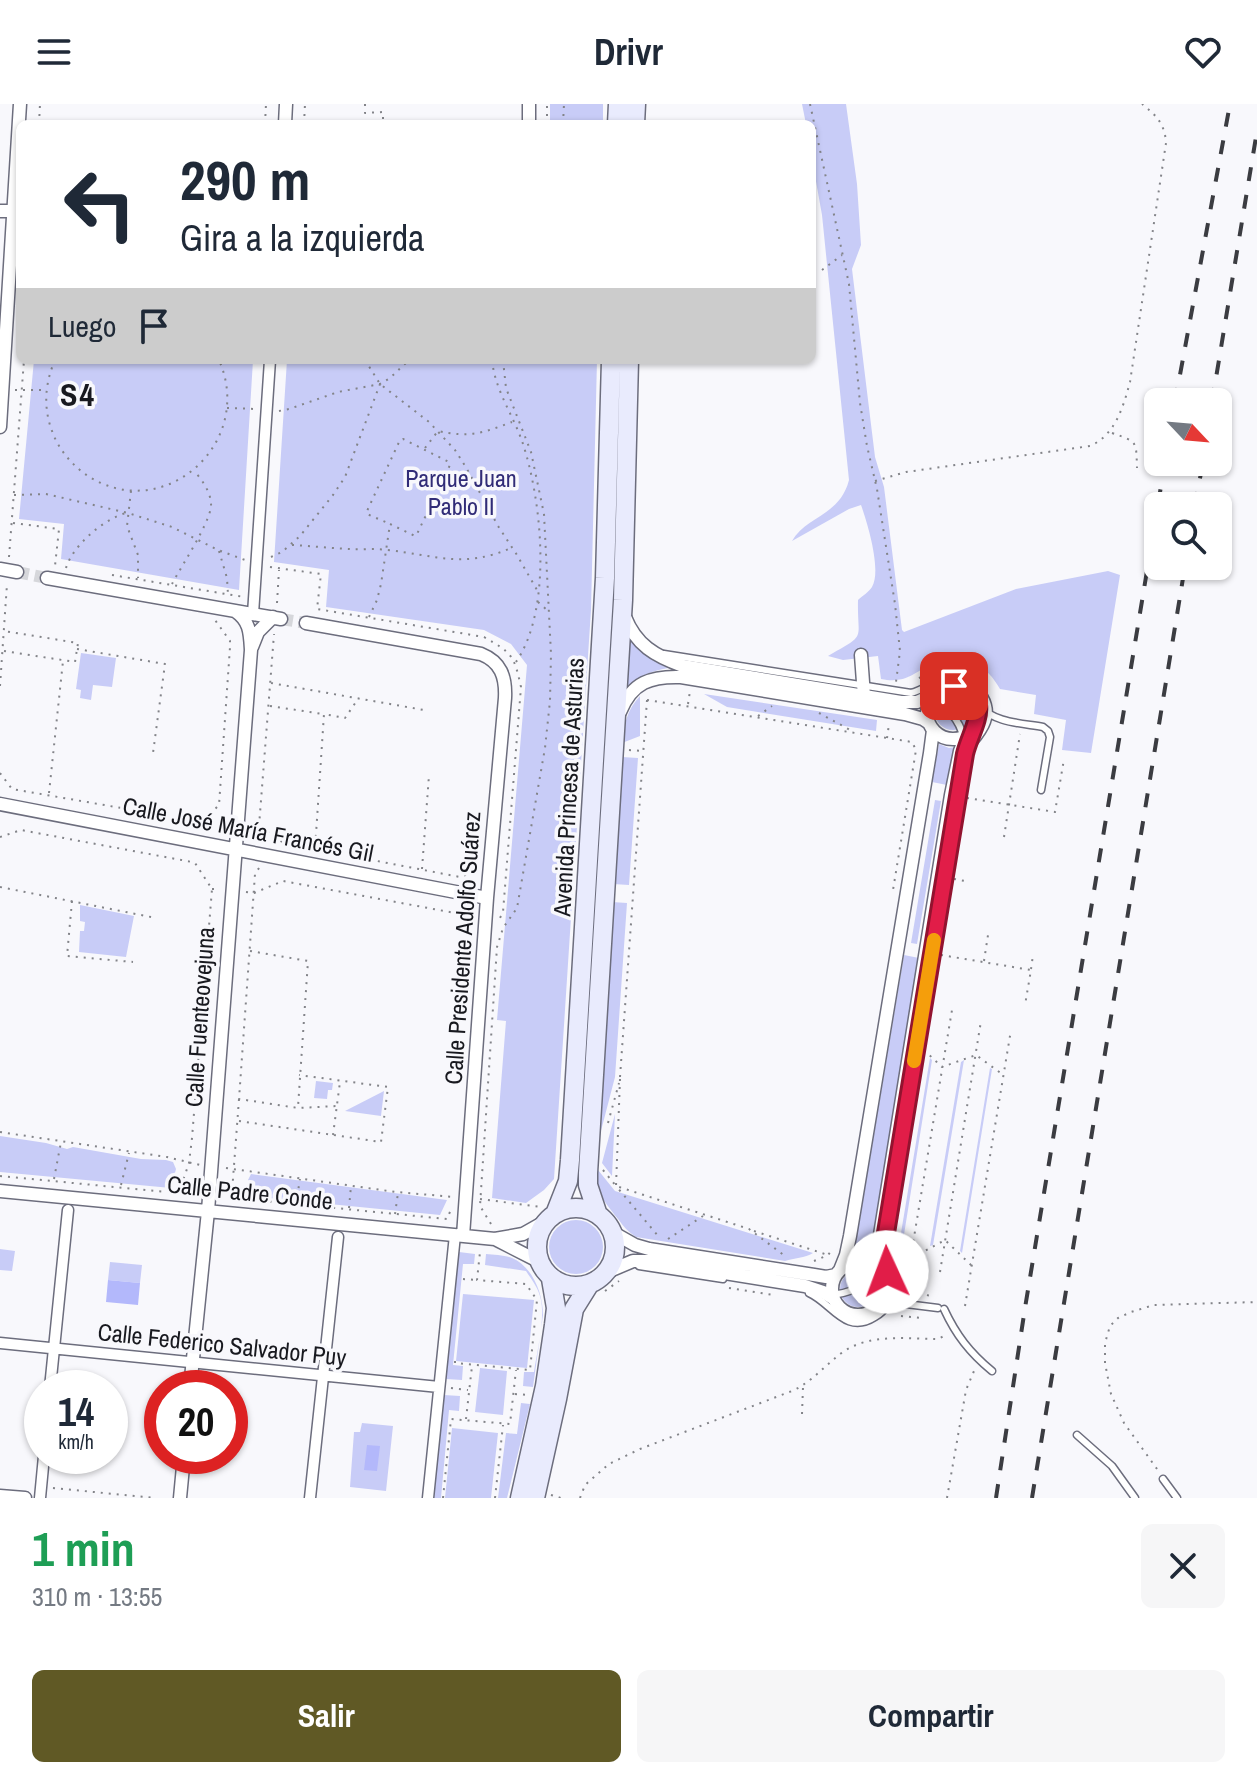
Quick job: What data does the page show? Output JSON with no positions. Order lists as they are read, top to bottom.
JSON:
{
  "streets": {
    "main road": ["Avenida Princesa de Asturias"],
    "street": [
      "Calle José María Francés Gil",
      "Calle Presidente Adolfo Suárez",
      "Calle Fuenteovejuna",
      "Calle Padre Conde",
      "Calle Federico Salvador Puy"
    ]
  },
  "crossings": [
    ["Avenida Princesa de Asturias", "Calle Padre Conde"],
    ["Calle José María Francés Gil", "Calle Presidente Adolfo Suárez"],
    ["Calle José María Francés Gil", "Calle Fuenteovejuna"],
    ["Calle Presidente Adolfo Suárez", "Calle Padre Conde"],
    ["Calle Presidente Adolfo Suárez", "Calle Federico Salvador Puy"],
    ["Calle Fuenteovejuna", "Calle Padre Conde"],
    ["Calle Fuenteovejuna", "Calle Federico Salvador Puy"]
  ],
  "districts": ["S4"],
  "parks": ["Parque Juan Pablo II"],
  "north": "bottom right",
  "page": {
    "header": "Drivr",
    "turn": ["290 m", "Gira a la izquierda"],
    "then": "Luego",
    "speed": "14 km/h",
    "limit": "20",
    "heading": ["1 min", "310 m · 13:55"],
    "buttons": ["Salir", "Compartir"]
  }
}
